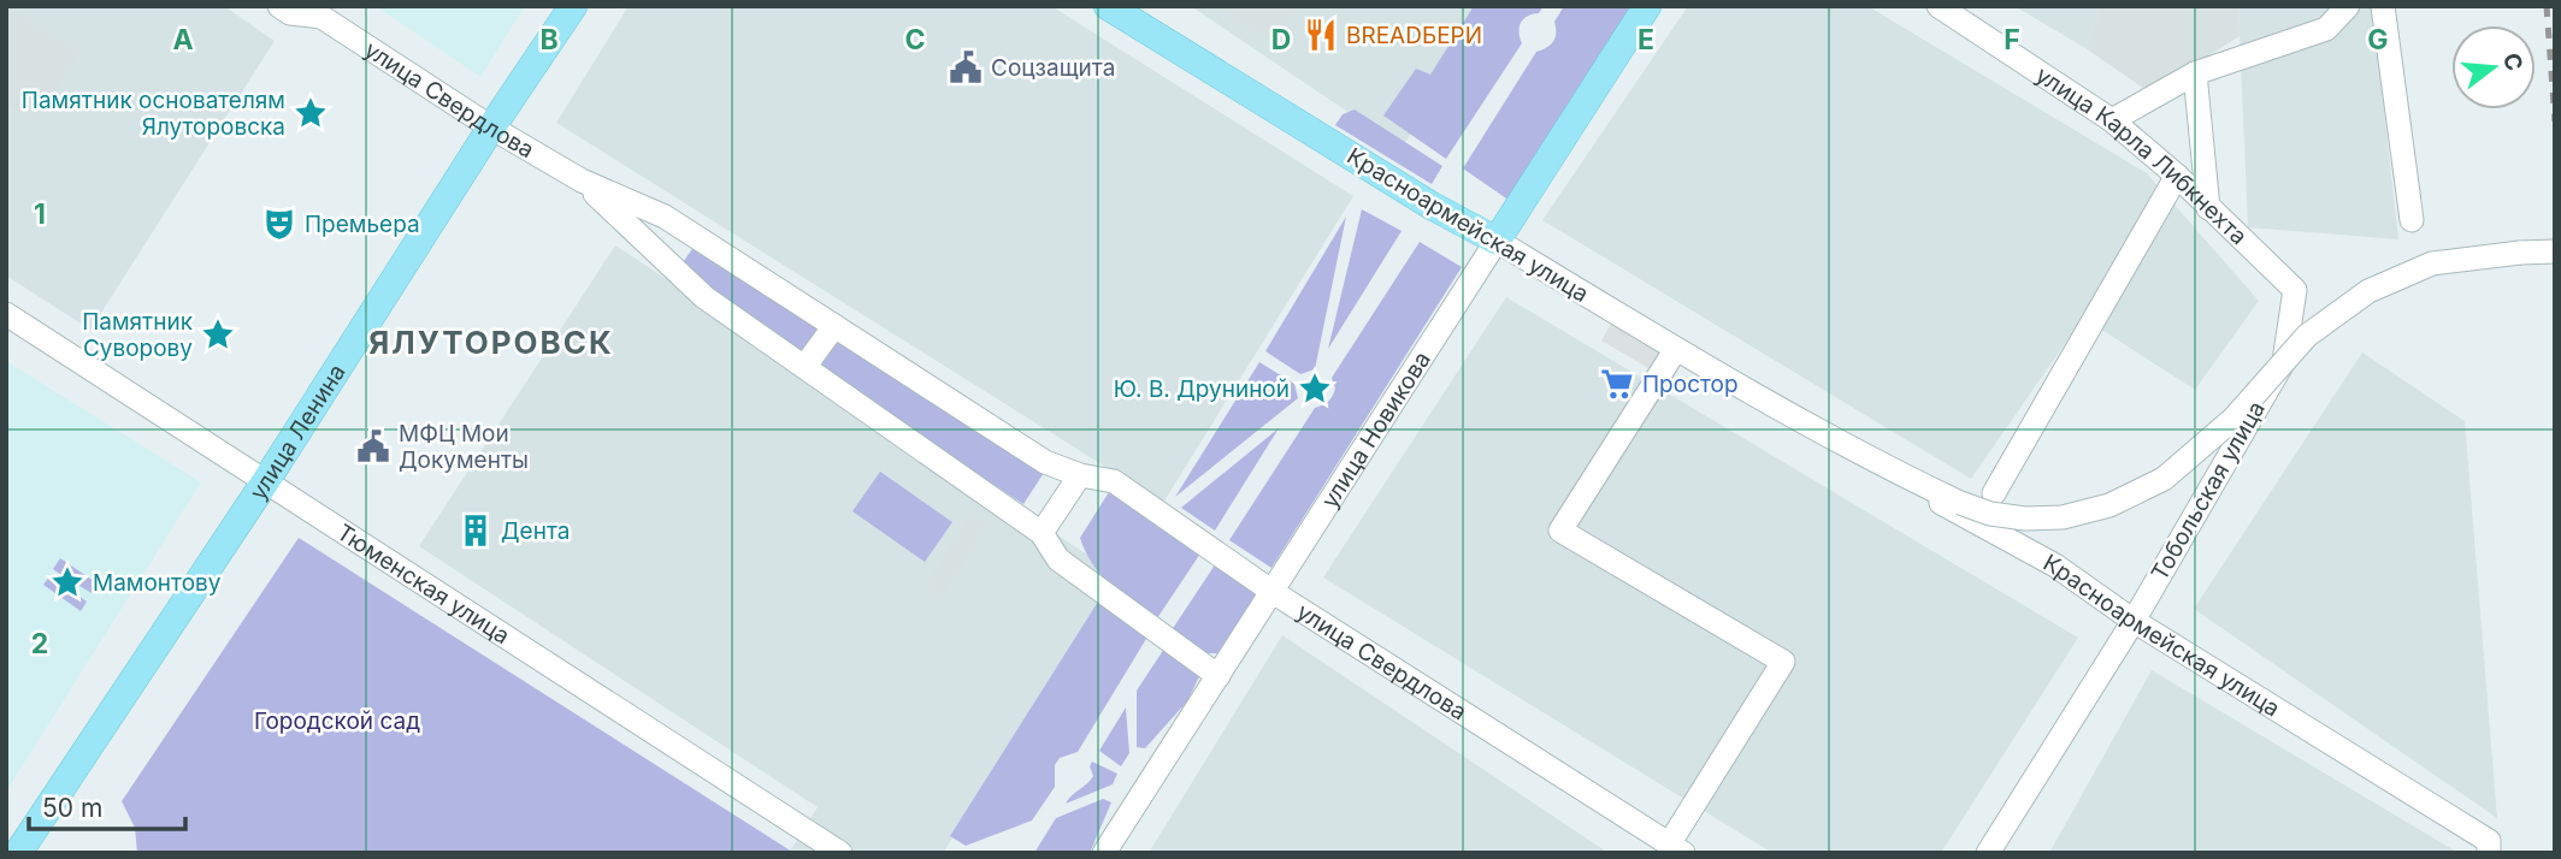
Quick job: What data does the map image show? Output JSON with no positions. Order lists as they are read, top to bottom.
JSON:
{
  "streets": {
    "main road": ["Красноармейская улица", "улица Новикова", "улица Ленина"],
    "street": [
      "улица Свердлова",
      "улица Карла Либкнехта",
      "Тобольская улица",
      "Тюменская улица"
    ]
  },
  "crossings": [
    ["улица Свердлова", "улица Новикова"],
    ["улица Свердлова", "улица Ленина"],
    ["улица Карла Либкнехта", "Тобольская улица"],
    ["Красноармейская улица", "улица Новикова"],
    ["Красноармейская улица", "Тобольская улица"],
    ["улица Ленина", "Тюменская улица"]
  ],
  "districts": ["ЯЛУТОРОВСК"],
  "parks": ["Городской сад"],
  "places": {
    "restaurant": ["BREADБЕРИ"],
    "public building": ["Соцзащита", "МФЦ Мои Документы"],
    "place": [
      "Памятник основателям Ялуторовска",
      "Памятник Суворову",
      "Ю. В. Друниной",
      "Мамонтову"
    ],
    "theatre": ["Премьера"],
    "supermarket": ["Простор"],
    "building": ["Дента"]
  },
  "scale_bar": "50 m",
  "north": "right",
  "grid": {
    "columns": [
      "A",
      "B",
      "C",
      "D",
      "E",
      "F",
      "G"
    ],
    "rows": ["1", "2"]
  }
}
